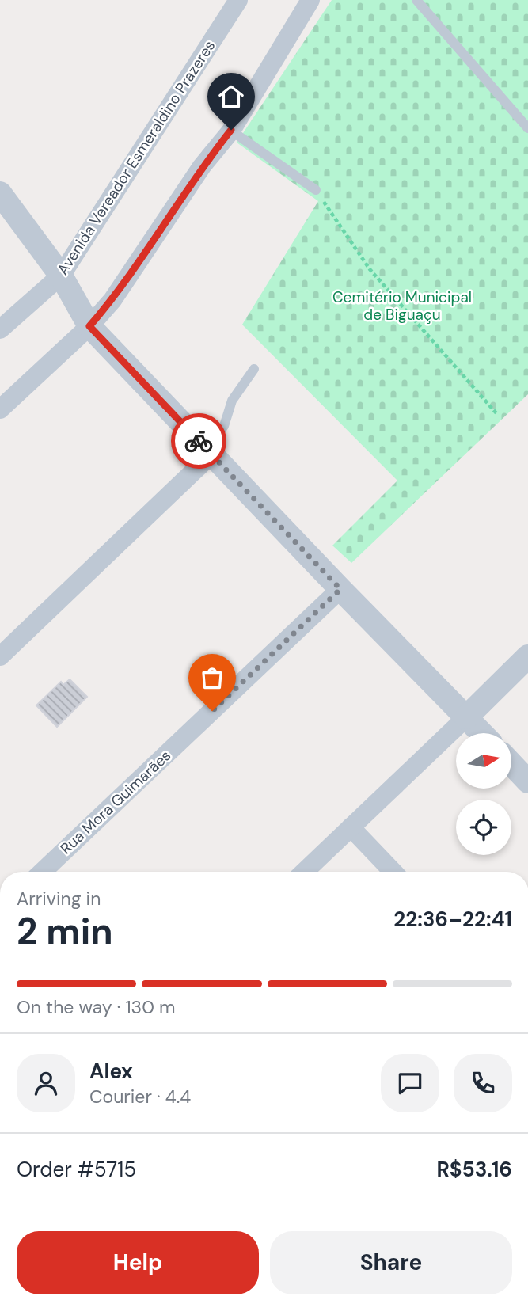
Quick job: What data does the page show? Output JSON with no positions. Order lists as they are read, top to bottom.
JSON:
{
  "streets": {
    "street": ["Avenida Vereador Esmeraldino Prazeres", "Rua Mora Guimarães"]
  },
  "parks": ["Cemitério Municipal de Biguaçu"],
  "north": "right",
  "page": {
    "heading": ["2 min", "Arriving in", "22:36–22:41"],
    "panel": [
      "Alex",
      "Courier · 4.4",
      "Order #5715",
      "R$53.16"
    ],
    "bar": "On the way · 130 m",
    "buttons": ["Help", "Share"]
  }
}
